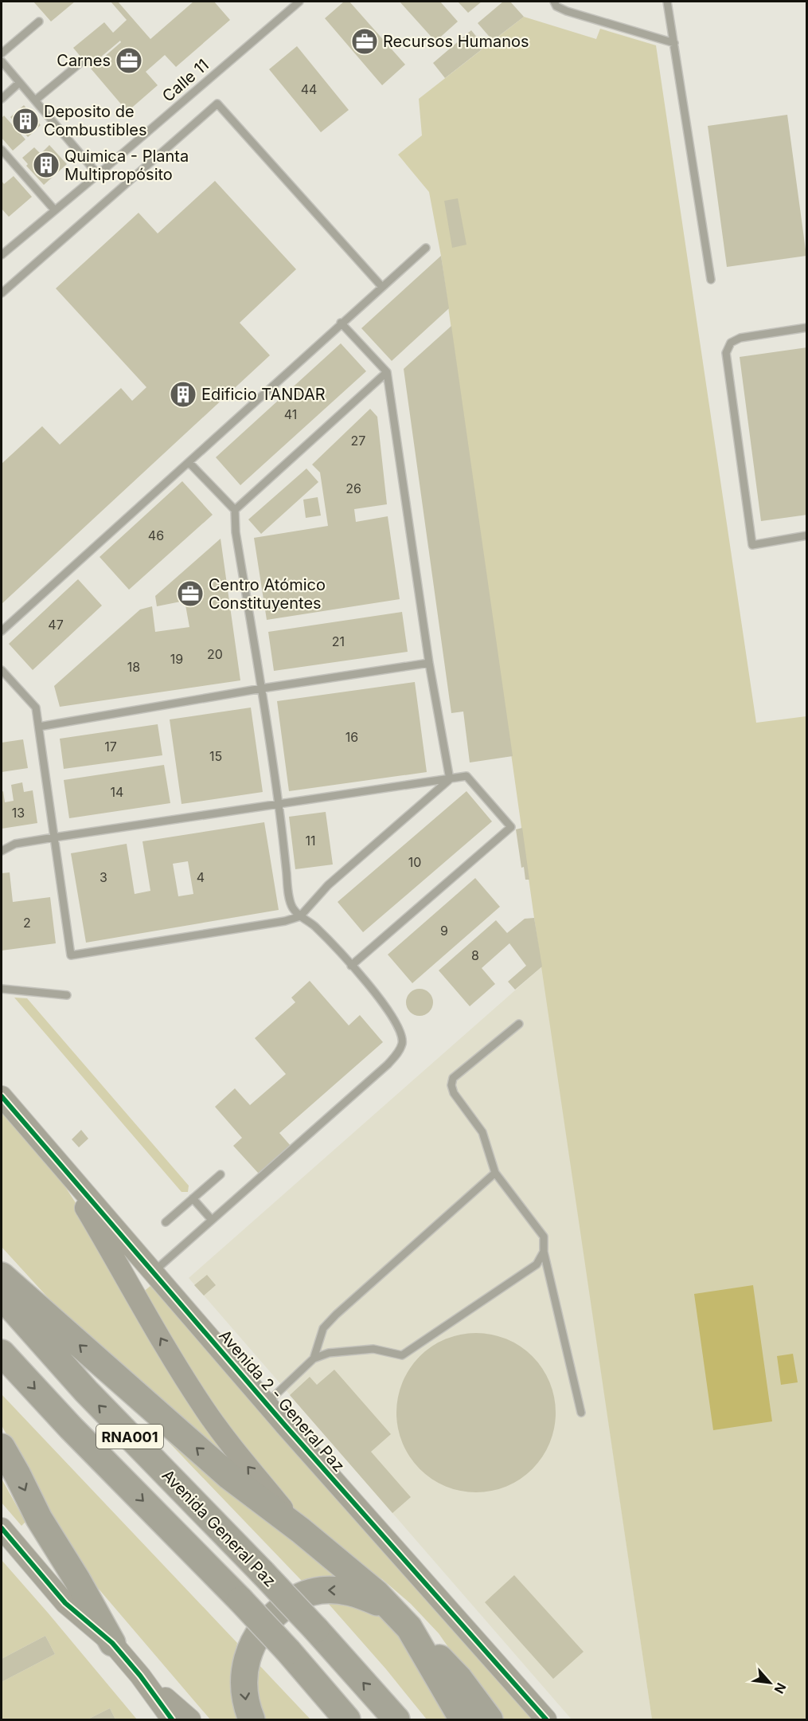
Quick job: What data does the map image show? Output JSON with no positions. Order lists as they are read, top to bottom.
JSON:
{
  "streets": {
    "highway": ["RNA001", "Avenida General Paz"],
    "street": ["Avenida 2 - General Paz"],
    "lane": ["Calle 11"]
  },
  "places": {
    "office": ["Recursos Humanos", "Carnes", "Centro Atómico Constituyentes"],
    "building": ["Deposito de Combustibles", "Quimica - Planta Multipropósito", "Edificio TANDAR"]
  },
  "house_numbers": [
    "44",
    "41",
    "27",
    "26",
    "46",
    "47",
    "21",
    "20",
    "19",
    "18",
    "16",
    "17",
    "15",
    "14",
    "13",
    "11",
    "10",
    "3",
    "4",
    "2",
    "9",
    "8"
  ],
  "north": "bottom right"
}
